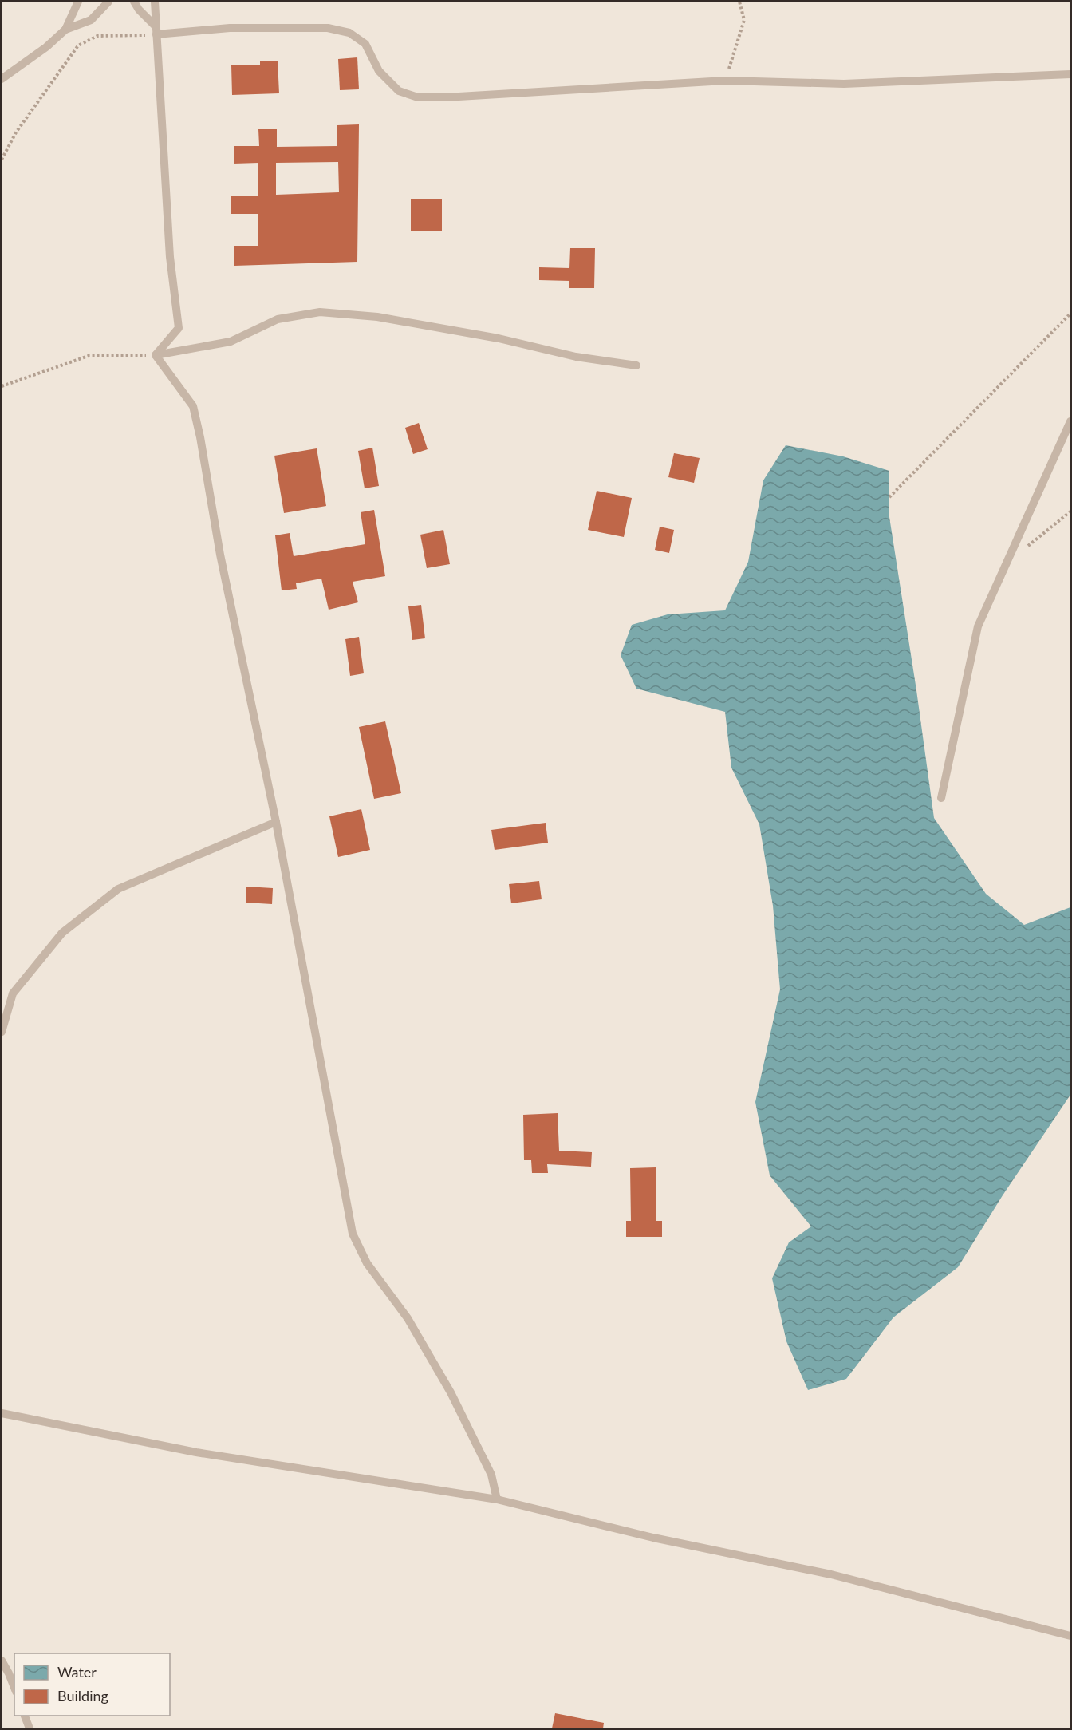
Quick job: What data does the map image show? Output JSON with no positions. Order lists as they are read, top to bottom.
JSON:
{
  "legend": ["Water", "Building"]
}
